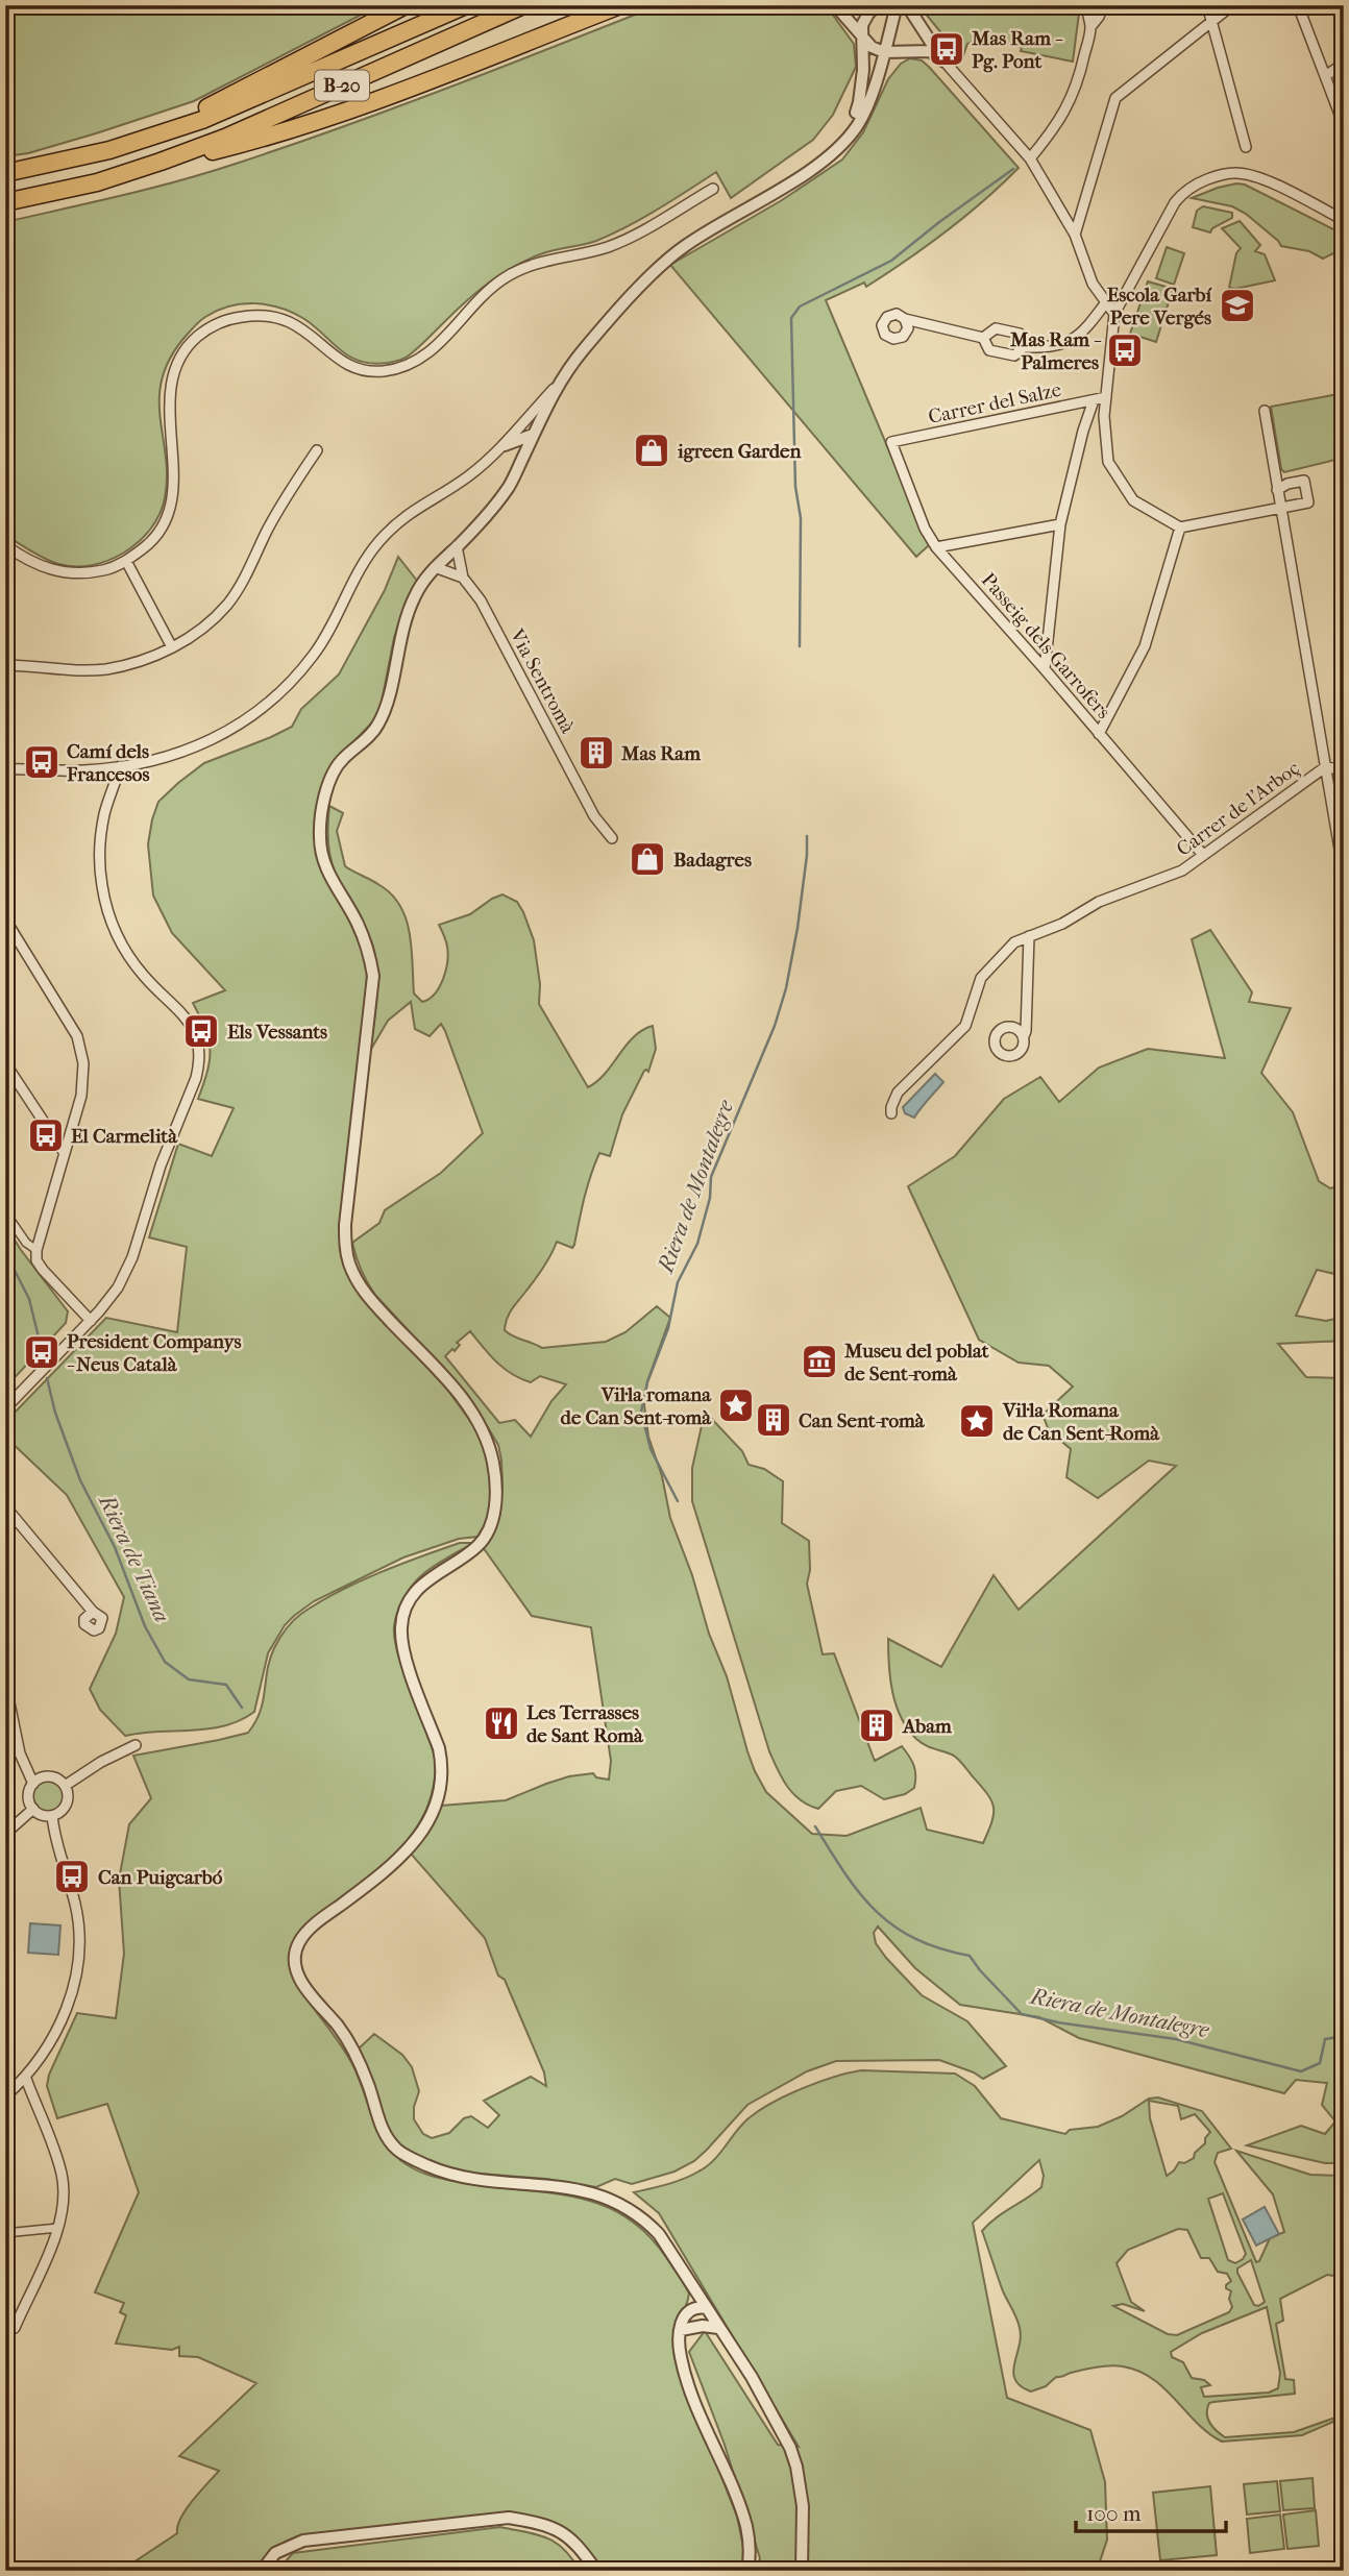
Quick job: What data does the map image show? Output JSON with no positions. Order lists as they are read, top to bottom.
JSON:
{
  "streets": {
    "highway": ["B-20"],
    "street": [
      "Carrer del Salze",
      "Passeig dels Garrofers",
      "Via Sentromà",
      "Carrer de l'Arboç"
    ]
  },
  "crossings": [
    ["Carrer del Salze", "Passeig dels Garrofers"],
    ["Passeig dels Garrofers", "Carrer de l'Arboç"]
  ],
  "water": ["Riera de Montalegre", "Riera de Tiana"],
  "places": {
    "bus stop": [
      "Mas Ram - Pg. Pont",
      "Mas Ram - Palmeres",
      "Camí dels Francesos",
      "Els Vessants",
      "El Carmelità",
      "President Companys - Neus Català",
      "Can Puigcarbó"
    ],
    "school or university": ["Escola Garbí Pere Vergés"],
    "shop": ["igreen Garden", "Badagres"],
    "building": ["Mas Ram", "Can Sent-romà", "Abam"],
    "museum": ["Museu del poblat de Sent-romà"],
    "place": ["Vil·la romana de Can Sent-romà", "Vil·la Romana de Can Sent-Romà"],
    "restaurant": ["Les Terrasses de Sant Romà"]
  },
  "scale_bar": "100 m"
}
